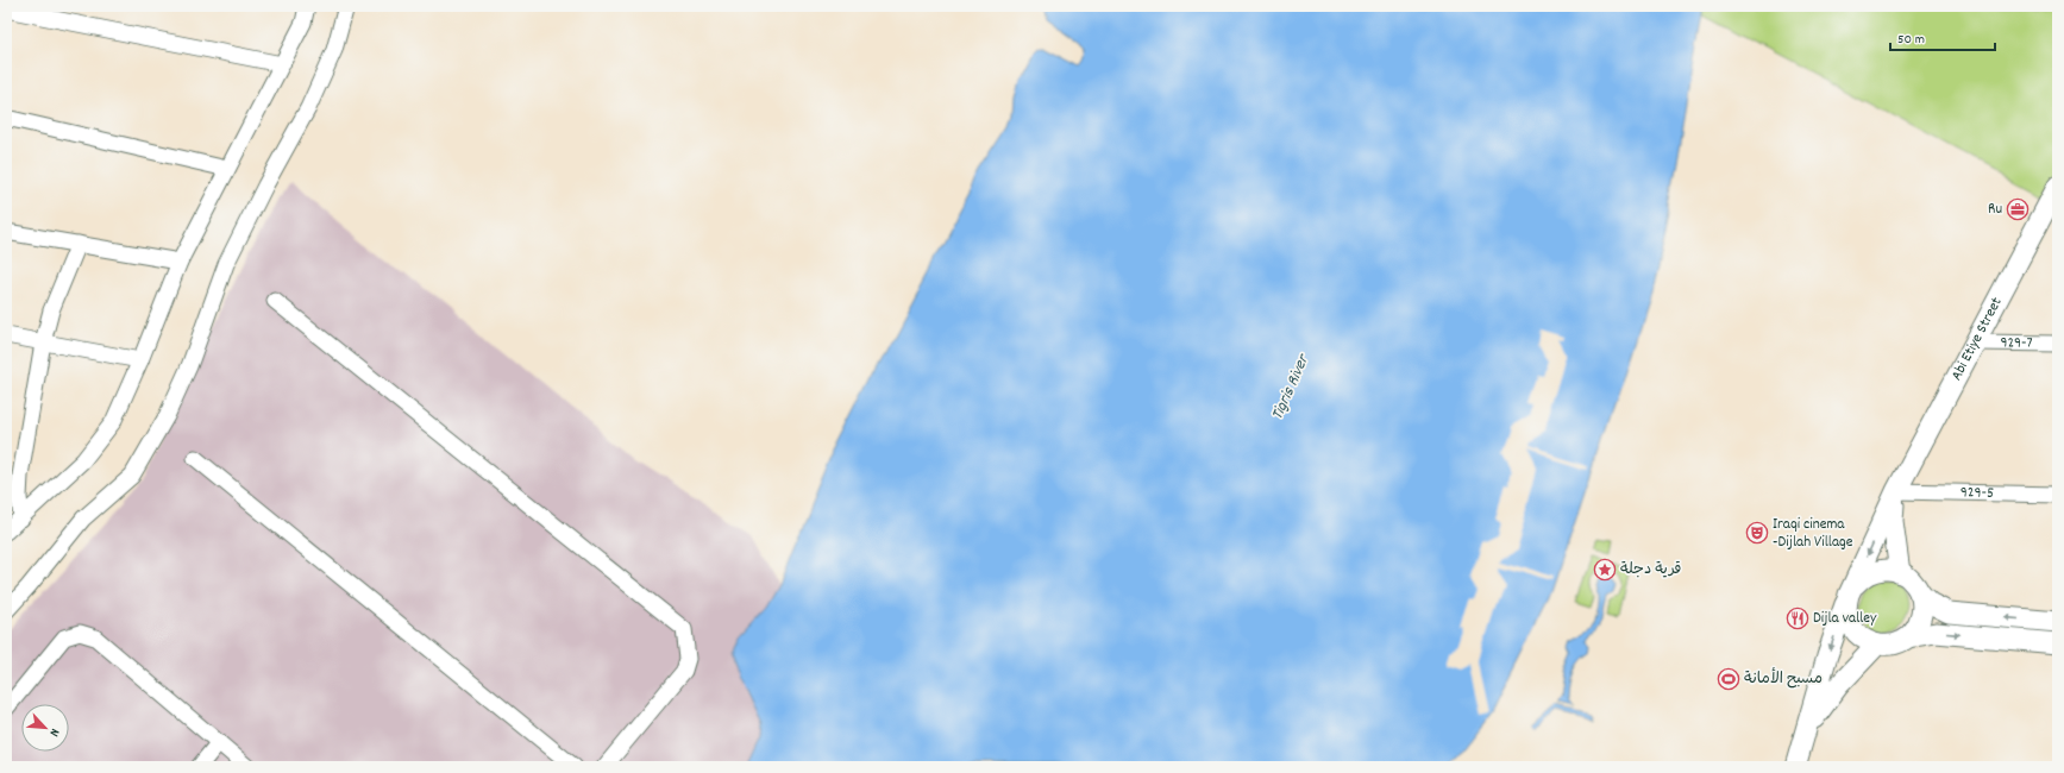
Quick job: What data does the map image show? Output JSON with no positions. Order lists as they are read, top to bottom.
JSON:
{
  "streets": {
    "street": ["Abi Etiye Street", "929-7", "929-5"]
  },
  "crossings": [
    ["Abi Etiye Street", "929-7"],
    ["Abi Etiye Street", "929-5"]
  ],
  "water": ["Tigris River"],
  "places": {
    "office": ["Ru"],
    "theatre": ["Iraqi cinema -Dijlah Village"],
    "place": ["قرية دجلة"],
    "restaurant": ["Dijla valley"],
    "sports": ["مسبح الأمانة"]
  },
  "scale_bar": "50 m",
  "north": "bottom right"
}
